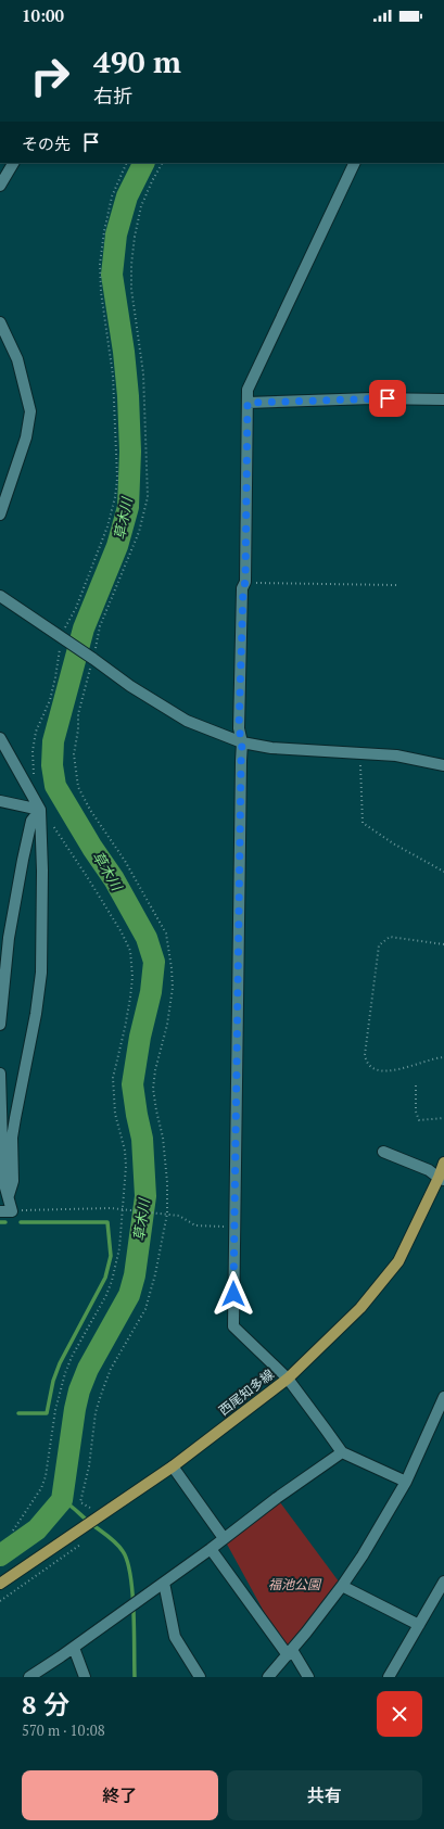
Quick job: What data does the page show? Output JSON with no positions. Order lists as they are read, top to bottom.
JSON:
{
  "streets": {
    "main road": ["西尾知多線"]
  },
  "water": ["草木川"],
  "parks": ["福池公園"],
  "page": {
    "status": "10:00",
    "turn": ["490 m", "右折"],
    "then": "その先",
    "heading": ["8 分", "570 m · 10:08"],
    "buttons": ["終了", "共有"]
  }
}
